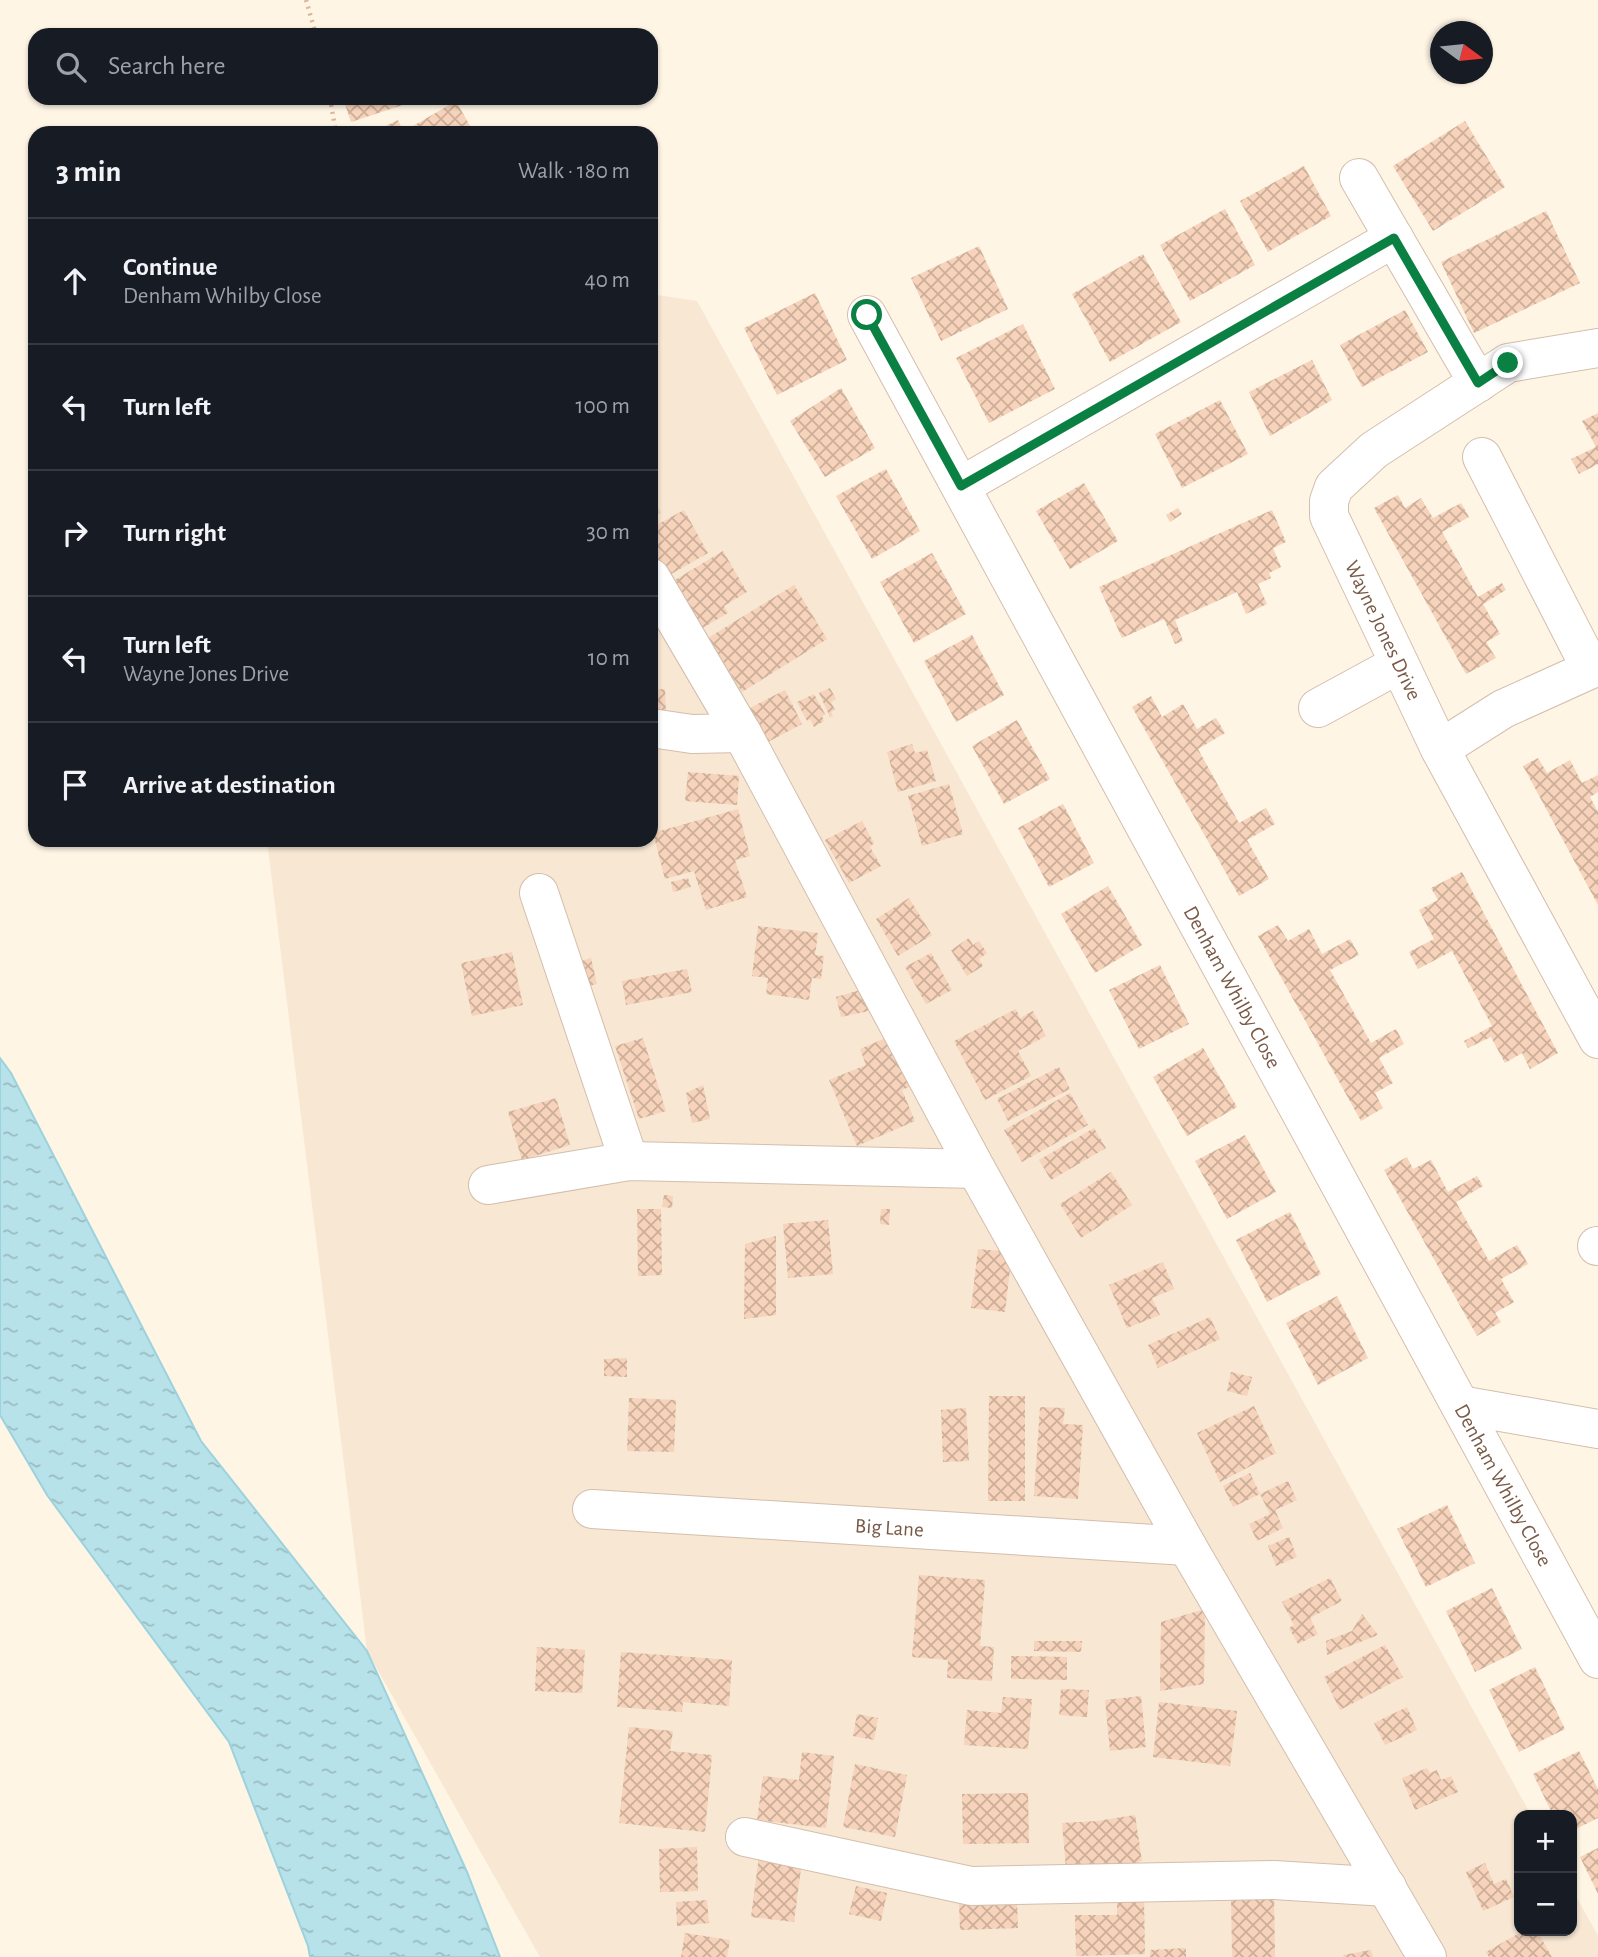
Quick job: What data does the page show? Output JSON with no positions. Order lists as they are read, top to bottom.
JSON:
{
  "streets": {
    "street": ["Wayne Jones Drive", "Denham Whilby Close", "Big Lane"]
  },
  "north": "right",
  "page": {
    "search": "Search here",
    "heading": ["3 min", "Walk · 180 m"],
    "list": [
      ["Continue", "Denham Whilby Close", "40 m"],
      ["Turn left", "100 m"],
      ["Turn right", "30 m"],
      ["Turn left", "Wayne Jones Drive", "10 m"],
      "Arrive at destination"
    ],
    "map_buttons": ["+", "−"]
  }
}
